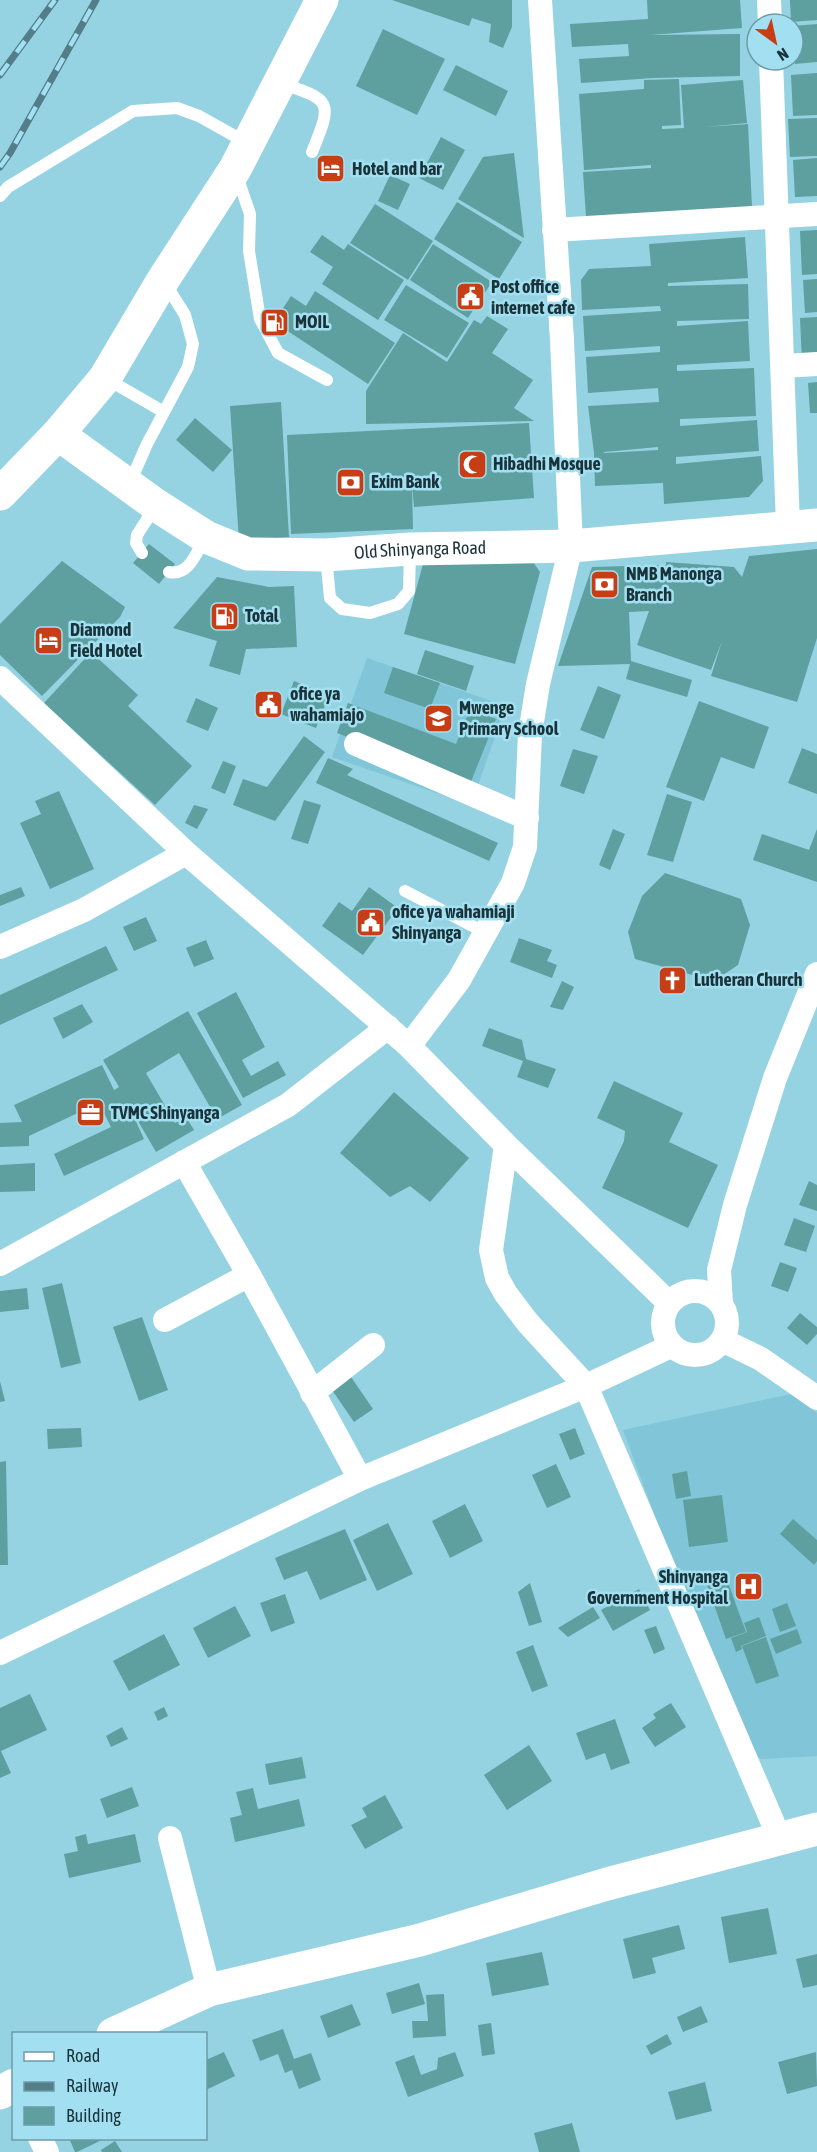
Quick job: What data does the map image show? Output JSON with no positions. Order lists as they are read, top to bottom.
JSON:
{
  "streets": {
    "main road": ["Old Shinyanga Road"]
  },
  "places": {
    "hotel": ["Hotel and bar", "Diamond Field Hotel"],
    "public building": ["Post office internet cafe", "ofice ya wahamiajo", "ofice ya wahamiaji Shinyanga"],
    "fuel station": ["MOIL", "Total"],
    "mosque": ["Hibadhi Mosque"],
    "bank": ["Exim Bank", "NMB Manonga Branch"],
    "school or university": ["Mwenge Primary School"],
    "church": ["Lutheran Church"],
    "office": ["TVMC Shinyanga"],
    "hospital": ["Shinyanga Government Hospital"]
  },
  "legend": ["Road", "Railway", "Building"],
  "north": "bottom right"
}
